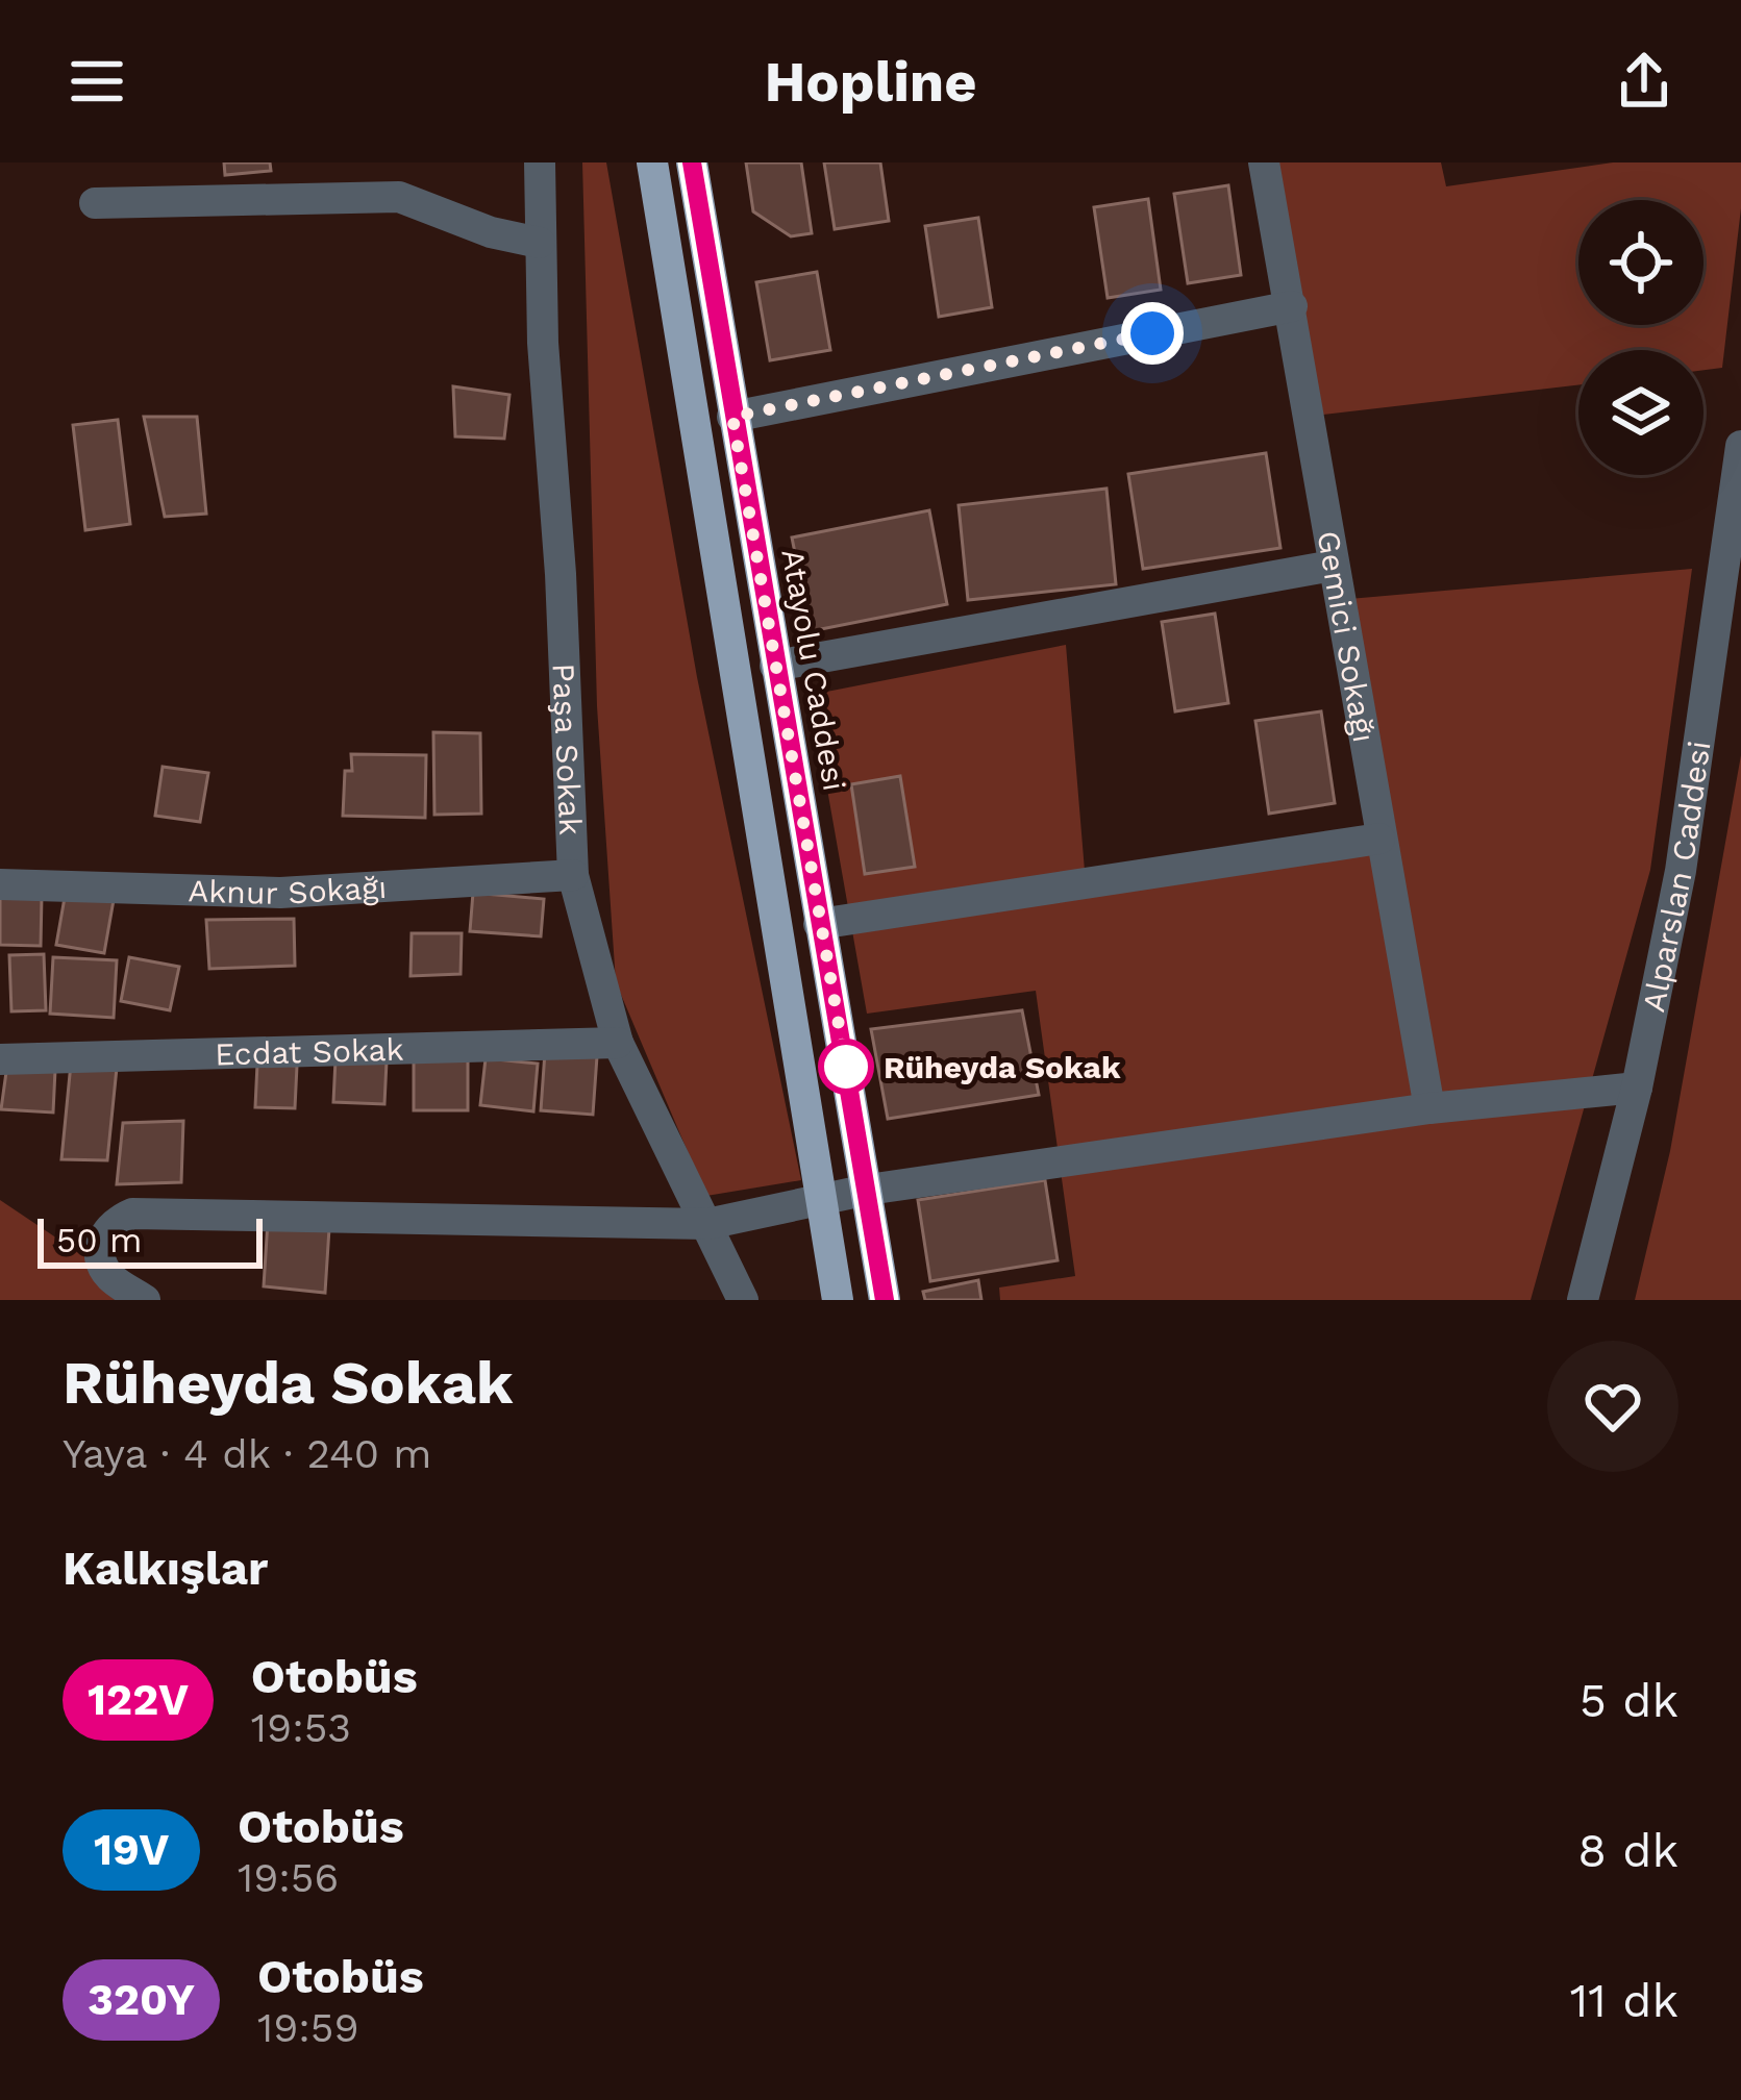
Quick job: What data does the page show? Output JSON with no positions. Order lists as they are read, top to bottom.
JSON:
{
  "streets": {
    "main road": ["Atayolu Caddesi"],
    "street": [
      "Gemici Sokağı",
      "Paşa Sokak",
      "Alparslan Caddesi",
      "Aknur Sokağı",
      "Ecdat Sokak"
    ]
  },
  "crossings": [
    ["Paşa Sokak", "Aknur Sokağı"],
    ["Paşa Sokak", "Ecdat Sokak"]
  ],
  "places": ["Rüheyda Sokak"],
  "lines": ["bus line 122V"],
  "scale_bar": "50 m",
  "page": {
    "header": "Hopline",
    "scale": "50 m",
    "heading": [
      ["Rüheyda Sokak", "Yaya · 4 dk · 240 m"],
      "Kalkışlar"
    ],
    "list": [
      {
        "mark": "122V",
        "name": "Otobüs",
        "note": "19:53",
        "value": "5 dk"
      },
      {
        "mark": "19V",
        "name": "Otobüs",
        "note": "19:56",
        "value": "8 dk"
      },
      {
        "mark": "320Y",
        "name": "Otobüs",
        "note": "19:59",
        "value": "11 dk"
      }
    ]
  }
}
